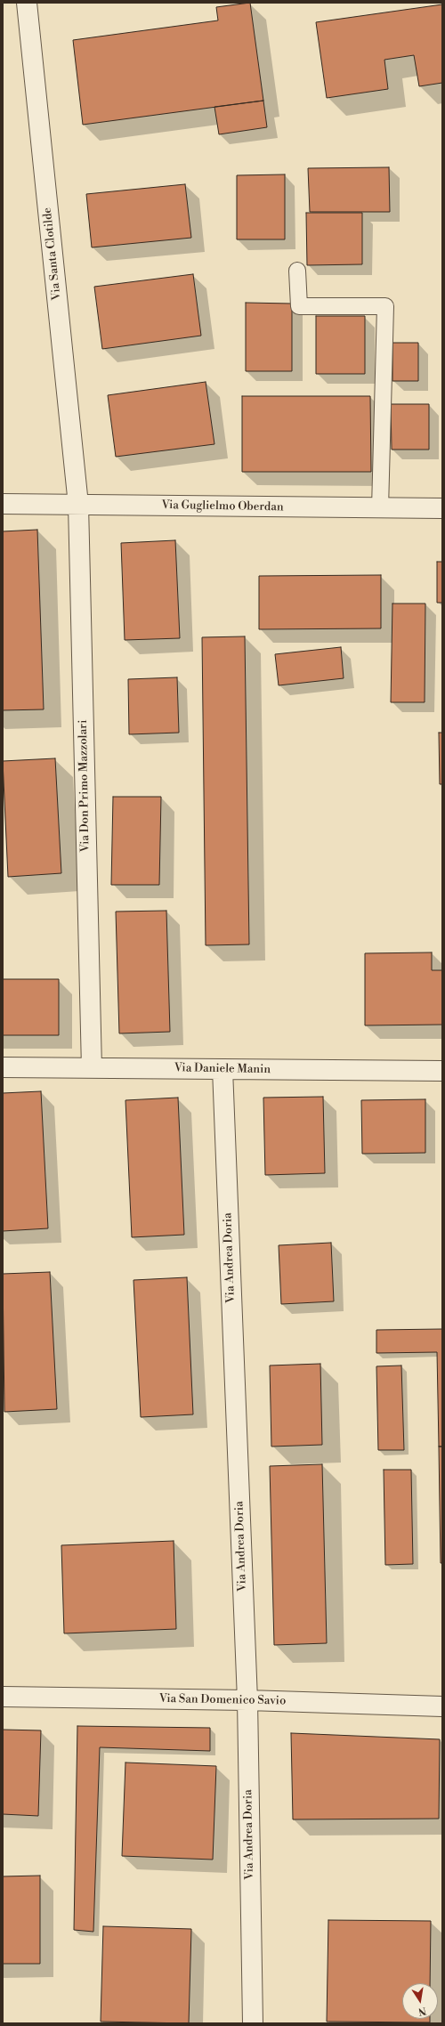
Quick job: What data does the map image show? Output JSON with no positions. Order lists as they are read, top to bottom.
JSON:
{
  "streets": {
    "street": [
      "Via Santa Clotilde",
      "Via Guglielmo Oberdan",
      "Via Don Primo Mazzolari",
      "Via Daniele Manin",
      "Via Andrea Doria",
      "Via San Domenico Savio"
    ]
  },
  "crossings": [
    ["Via Santa Clotilde", "Via Guglielmo Oberdan"],
    ["Via Santa Clotilde", "Via Don Primo Mazzolari"],
    ["Via Guglielmo Oberdan", "Via Don Primo Mazzolari"],
    ["Via Don Primo Mazzolari", "Via Daniele Manin"],
    ["Via Daniele Manin", "Via Andrea Doria"],
    ["Via Andrea Doria", "Via San Domenico Savio"]
  ],
  "north": "bottom"
}
